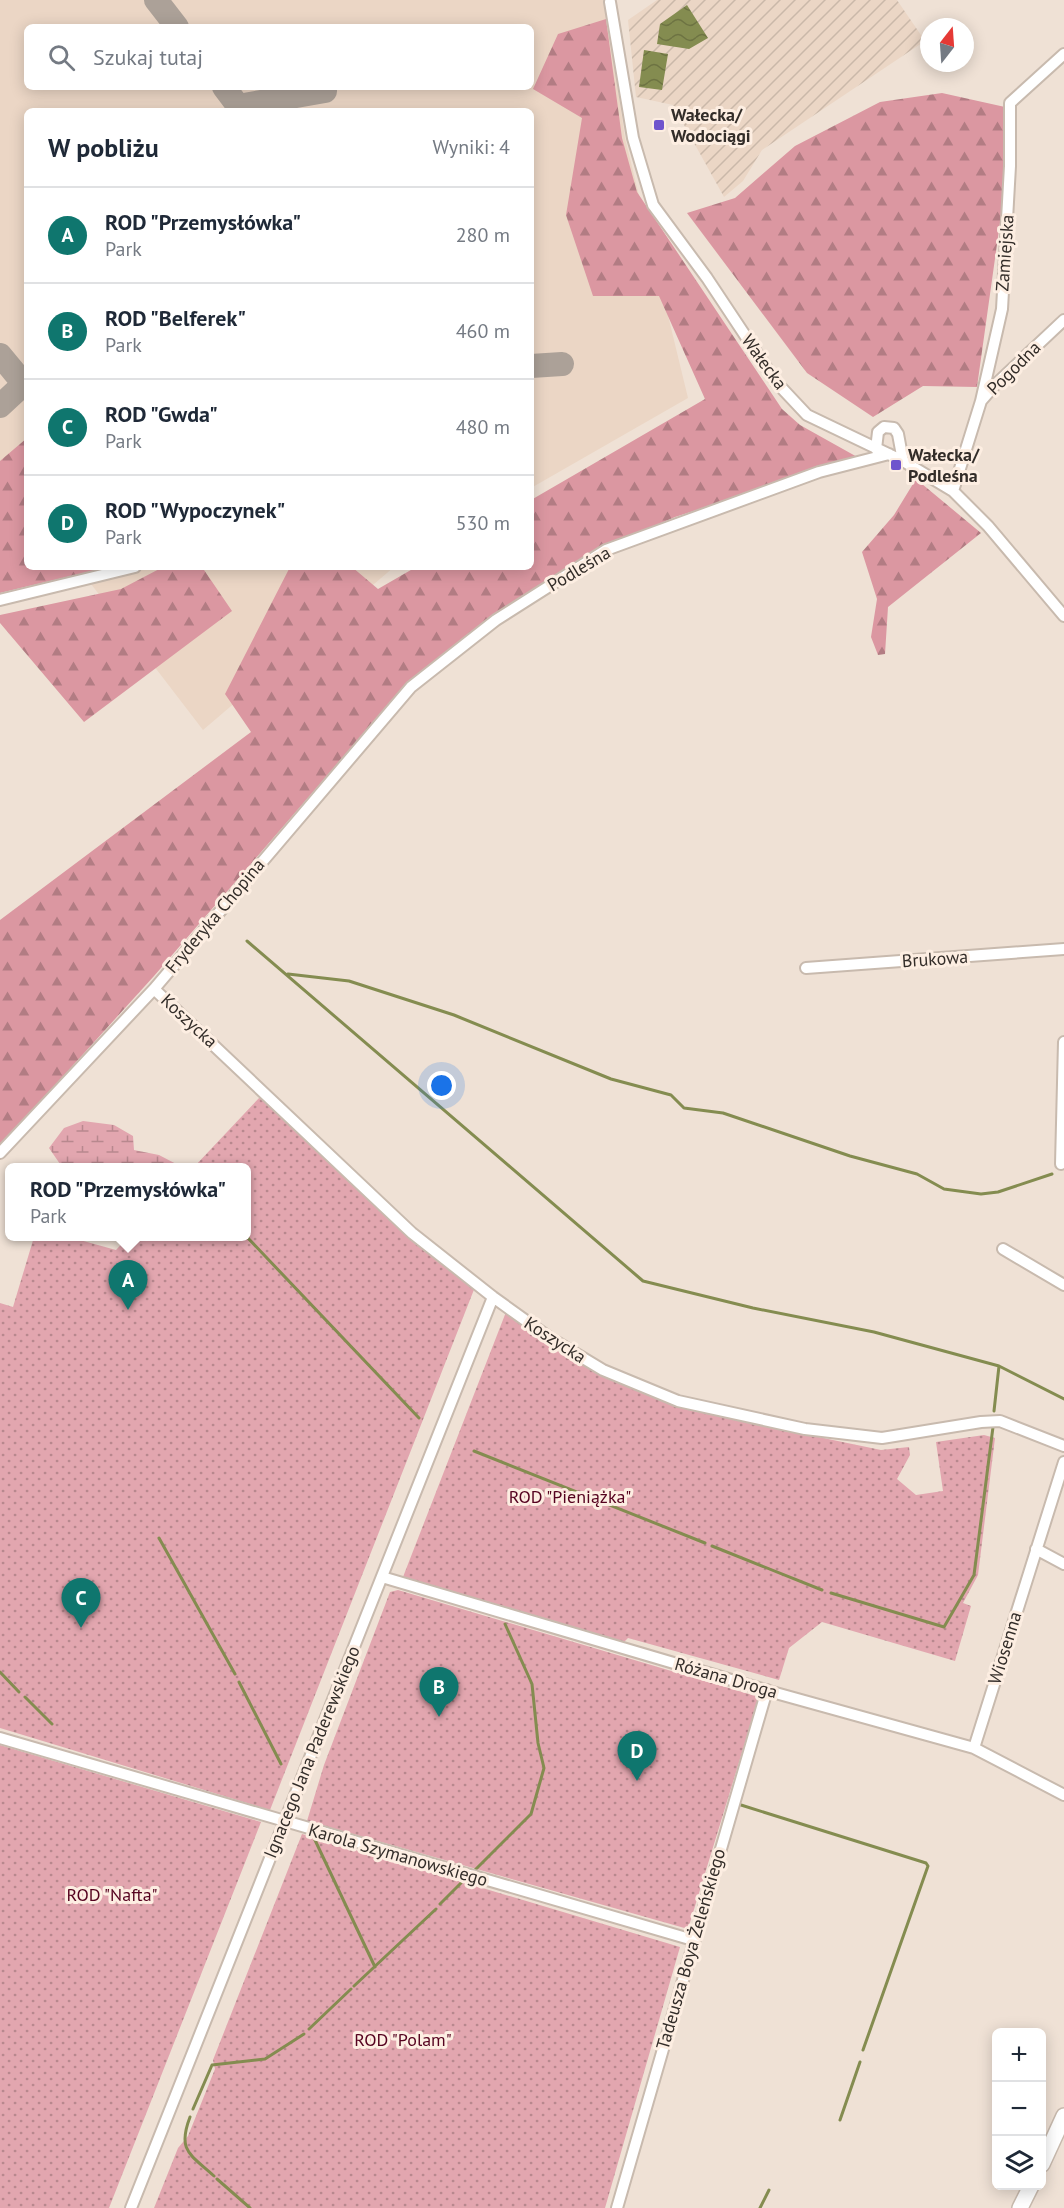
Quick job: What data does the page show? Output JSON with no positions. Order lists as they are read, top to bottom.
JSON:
{
  "streets": {
    "street": [
      "Zamiejska",
      "Wałecka",
      "Pogodna",
      "Podleśna",
      "Fryderyka Chopina",
      "Brukowa",
      "Koszycka",
      "Wiosenna",
      "Różana Droga",
      "Ignacego Jana Paderewskiego",
      "Karola Szymanowskiego",
      "Tadeusza Boya Żeleńskiego"
    ]
  },
  "crossings": [
    ["Zamiejska", "Pogodna"],
    ["Wałecka", "Pogodna"],
    ["Wałecka", "Podleśna"],
    ["Podleśna", "Fryderyka Chopina"],
    ["Fryderyka Chopina", "Koszycka"],
    ["Koszycka", "Ignacego Jana Paderewskiego"],
    ["Wiosenna", "Różana Droga"],
    ["Różana Droga", "Ignacego Jana Paderewskiego"],
    ["Różana Droga", "Tadeusza Boya Żeleńskiego"],
    ["Ignacego Jana Paderewskiego", "Karola Szymanowskiego"],
    ["Karola Szymanowskiego", "Tadeusza Boya Żeleńskiego"]
  ],
  "parks": ["ROD \"Pieniążka\"", "ROD \"Nafta\"", "ROD \"Polam\""],
  "places": {
    "transit": ["Wałecka/ Wodociągi", "Wałecka/ Podleśna"]
  },
  "north": "top",
  "page": {
    "search": "Szukaj tutaj",
    "heading": ["W pobliżu", "Wyniki: 4"],
    "list": [
      {
        "mark": "A",
        "name": "ROD \"Przemysłówka\"",
        "note": "Park",
        "value": "280 m"
      },
      {
        "mark": "B",
        "name": "ROD \"Belferek\"",
        "note": "Park",
        "value": "460 m"
      },
      {
        "mark": "C",
        "name": "ROD \"Gwda\"",
        "note": "Park",
        "value": "480 m"
      },
      {
        "mark": "D",
        "name": "ROD \"Wypoczynek\"",
        "note": "Park",
        "value": "530 m"
      }
    ],
    "popup": ["ROD \"Przemysłówka\"", "Park"],
    "pins": [
      "A",
      "C",
      "B",
      "D"
    ],
    "map_buttons": ["+", "−"]
  }
}
